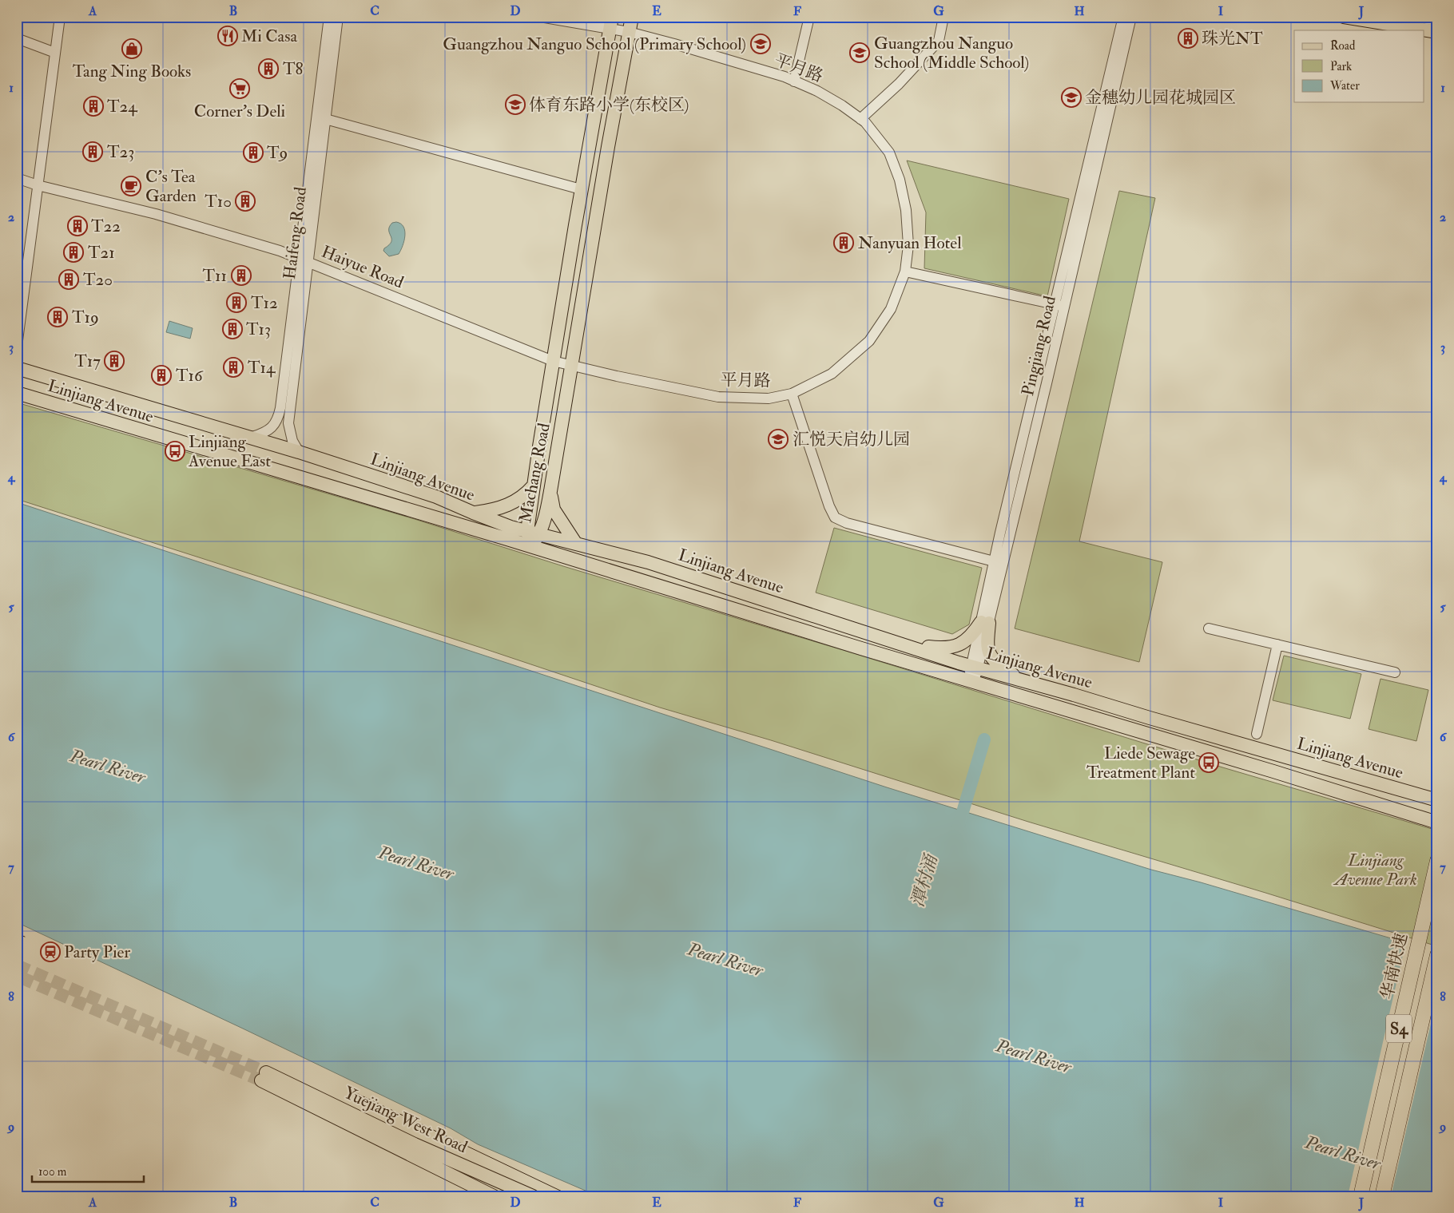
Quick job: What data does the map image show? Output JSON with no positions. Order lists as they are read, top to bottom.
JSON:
{
  "streets": {
    "highway": ["华南快速", "S4"],
    "main road": ["Linjiang Avenue", "Machang Road", "Yuejiang West Road"],
    "street": [
      "平月路",
      "Haifeng Road",
      "Haiyue Road",
      "Pingjiang Road"
    ]
  },
  "crossings": [
    ["平月路", "Haiyue Road"],
    ["平月路", "Machang Road"],
    ["Haifeng Road", "Haiyue Road"],
    ["Haifeng Road", "Linjiang Avenue"],
    ["Haiyue Road", "Machang Road"],
    ["Pingjiang Road", "Linjiang Avenue"],
    ["Linjiang Avenue", "Machang Road"]
  ],
  "water": ["Pearl River", "潭村涌"],
  "parks": ["Linjiang Avenue Park"],
  "places": {
    "restaurant": ["Mi Casa"],
    "building": [
      "珠光NT",
      "T8",
      "T24",
      "T23",
      "T9",
      "T10",
      "T22",
      "Nanyuan Hotel",
      "T21",
      "T11",
      "T20",
      "T12",
      "T19",
      "T13",
      "T17",
      "T14",
      "T16"
    ],
    "school or university": [
      "Guangzhou Nanguo School (Primary School)",
      "Guangzhou Nanguo School (Middle School)",
      "金穗幼儿园花城园区",
      "体育东路小学(东校区)",
      "汇悦天启幼儿园"
    ],
    "shop": ["Tang Ning Books"],
    "supermarket": ["Corner's Deli"],
    "cafe": ["C's Tea Garden"],
    "bus stop": ["Linjiang Avenue East", "Liede Sewage Treatment Plant"],
    "station": ["Party Pier"]
  },
  "legend": ["Road", "Park", "Water"],
  "scale_bar": "100 m",
  "grid": {
    "columns": [
      "A",
      "B",
      "C",
      "D",
      "E",
      "F",
      "G",
      "H",
      "I",
      "J"
    ],
    "rows": [
      "1",
      "2",
      "3",
      "4",
      "5",
      "6",
      "7",
      "8",
      "9"
    ]
  }
}
